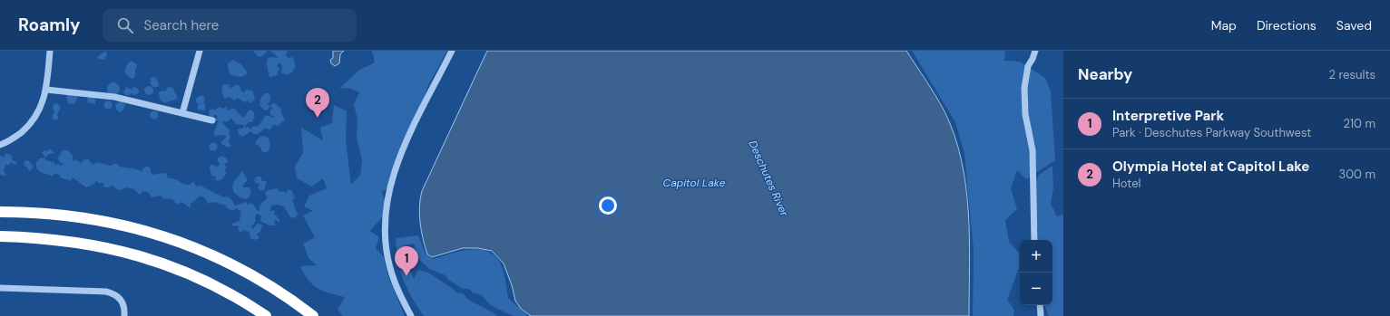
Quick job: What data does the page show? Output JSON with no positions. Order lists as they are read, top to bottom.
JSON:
{
  "water": ["Deschutes River", "Capitol Lake"],
  "page": {
    "header": "Roamly",
    "search": "Search here",
    "nav": ["Map", "Directions", "Saved"],
    "heading": ["Nearby", "2 results"],
    "pins": ["2", "1"],
    "list": [
      {
        "mark": "1",
        "name": "Interpretive Park",
        "note": "Park · Deschutes Parkway Southwest",
        "value": "210 m"
      },
      {
        "mark": "2",
        "name": "Olympia Hotel at Capitol Lake",
        "note": "Hotel",
        "value": "300 m"
      }
    ],
    "map_buttons": ["+", "−"]
  }
}
